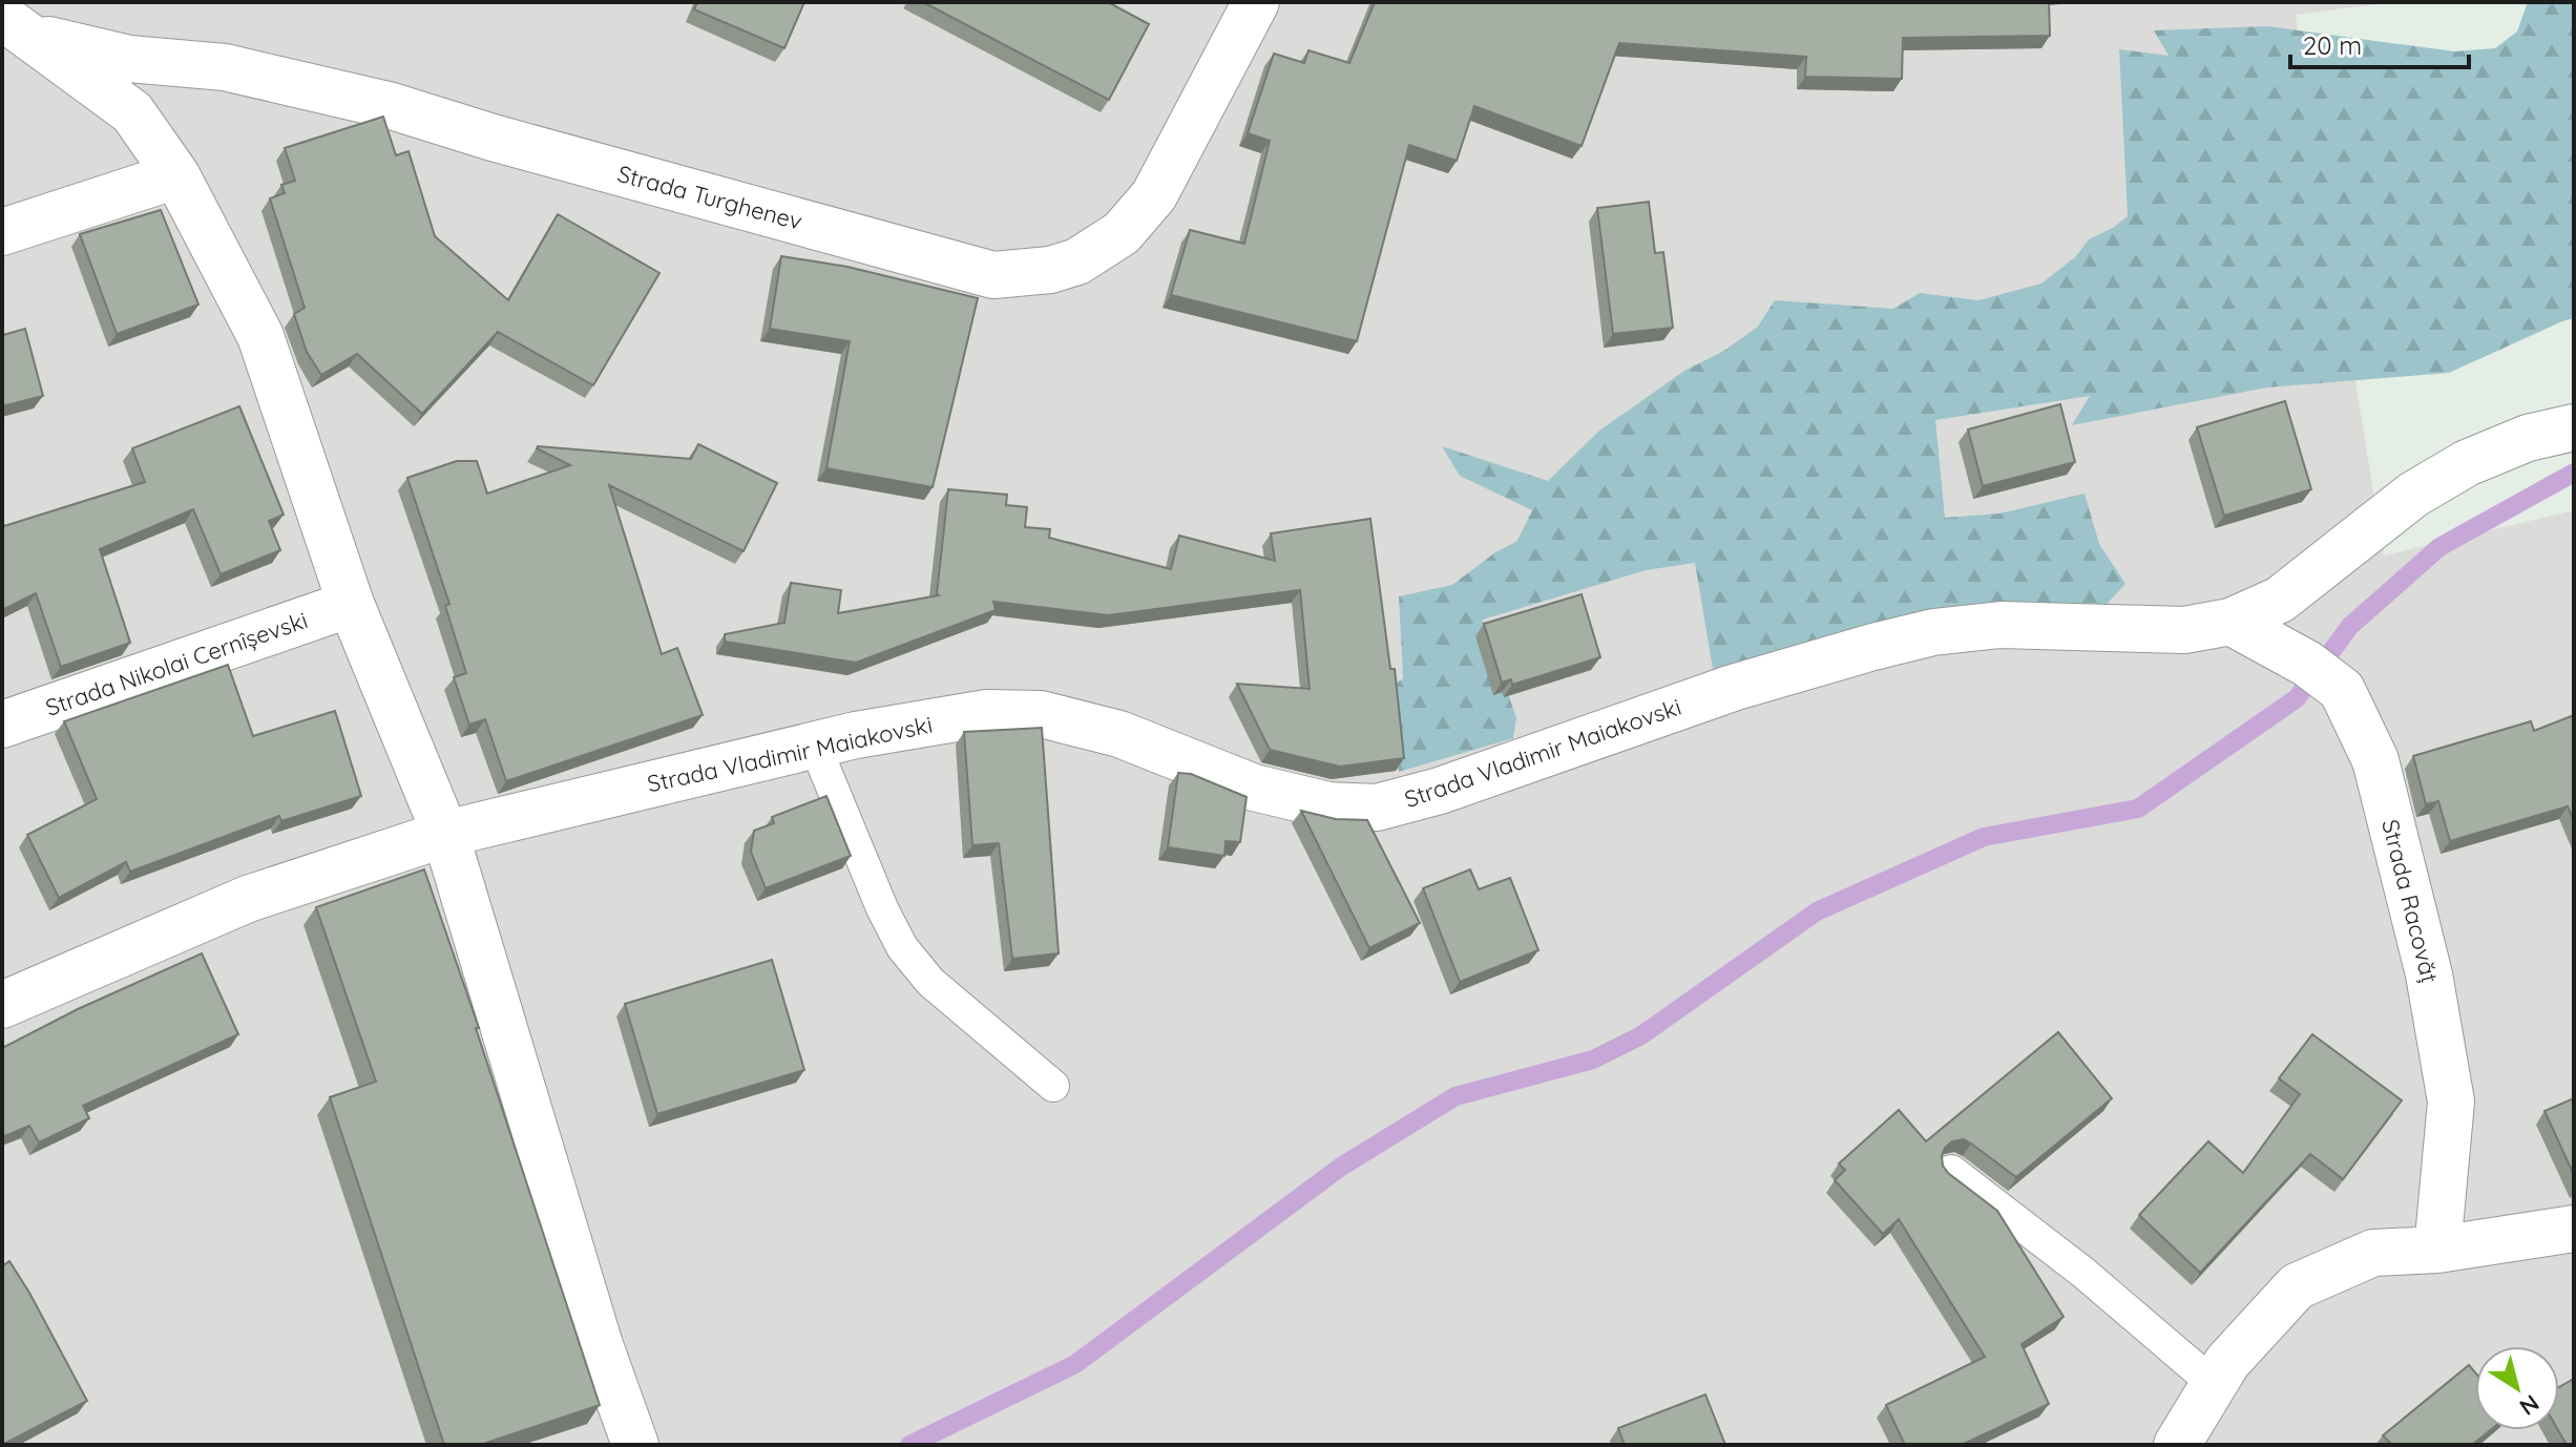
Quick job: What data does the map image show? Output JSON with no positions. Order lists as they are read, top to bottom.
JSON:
{
  "streets": {
    "street": [
      "Strada Turghenev",
      "Strada Nikolai Cernîșevski",
      "Strada Vladimir Maiakovski",
      "Strada Racovăț"
    ]
  },
  "crossings": [
    ["Strada Vladimir Maiakovski", "Strada Racovăț"]
  ],
  "scale_bar": "20 m",
  "north": "bottom right"
}
